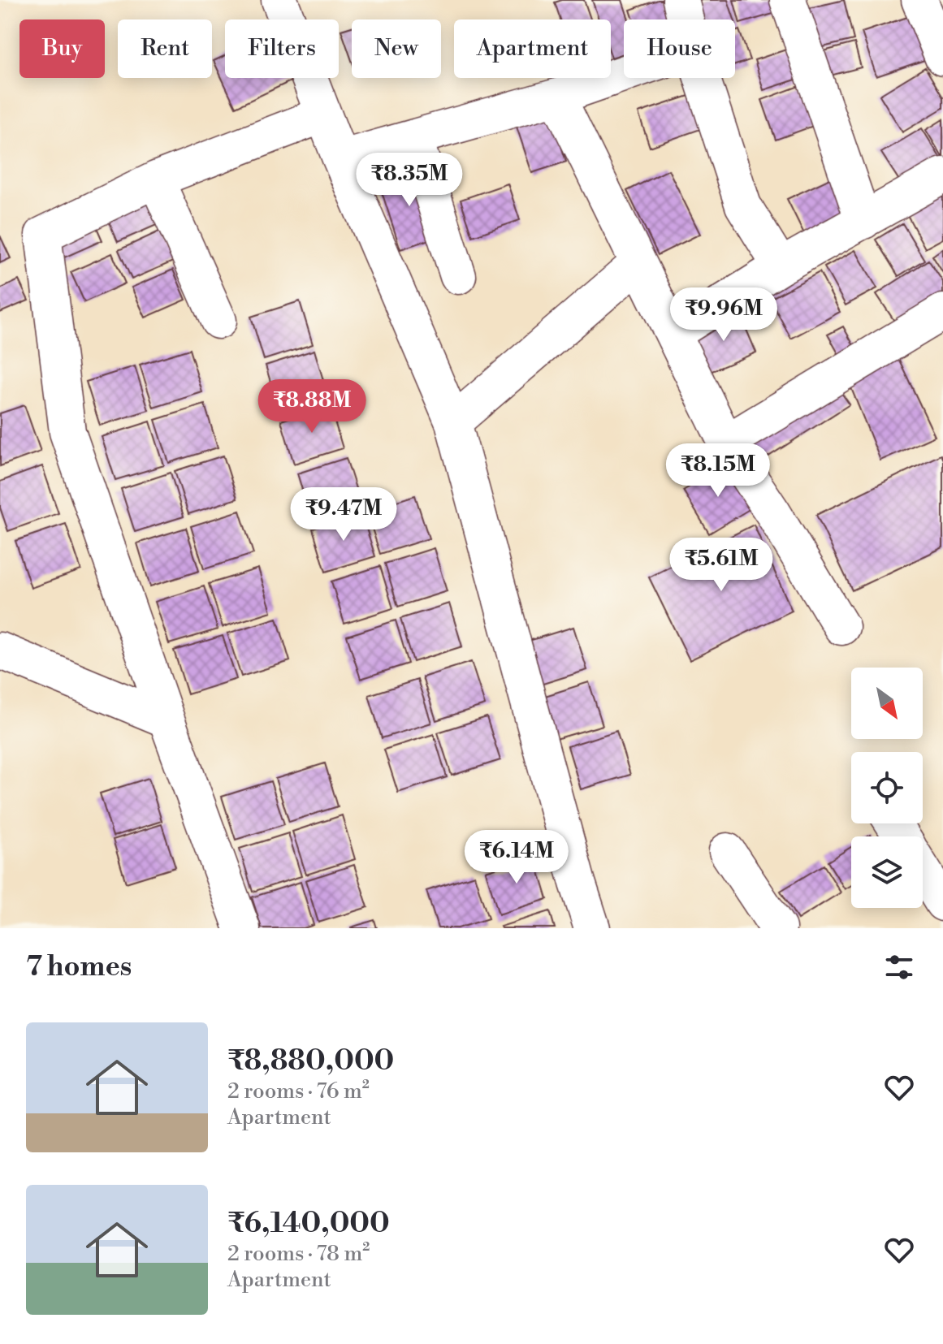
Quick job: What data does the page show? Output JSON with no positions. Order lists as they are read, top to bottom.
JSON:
{
  "north": "bottom right",
  "page": {
    "chip": [
      "Buy",
      "Rent",
      "Filters",
      "New",
      "Apartment",
      "House"
    ],
    "price": [
      "₹8.35M",
      "₹9.96M",
      "₹8.88M",
      "₹8.15M",
      "₹9.47M",
      "₹5.61M",
      "₹6.14M"
    ],
    "heading": "7 homes",
    "list": [
      {
        "name": "₹8,880,000",
        "note": "2 rooms · 76 m² · Apartment"
      },
      {
        "name": "₹6,140,000",
        "note": "2 rooms · 78 m² · Apartment"
      }
    ]
  }
}
